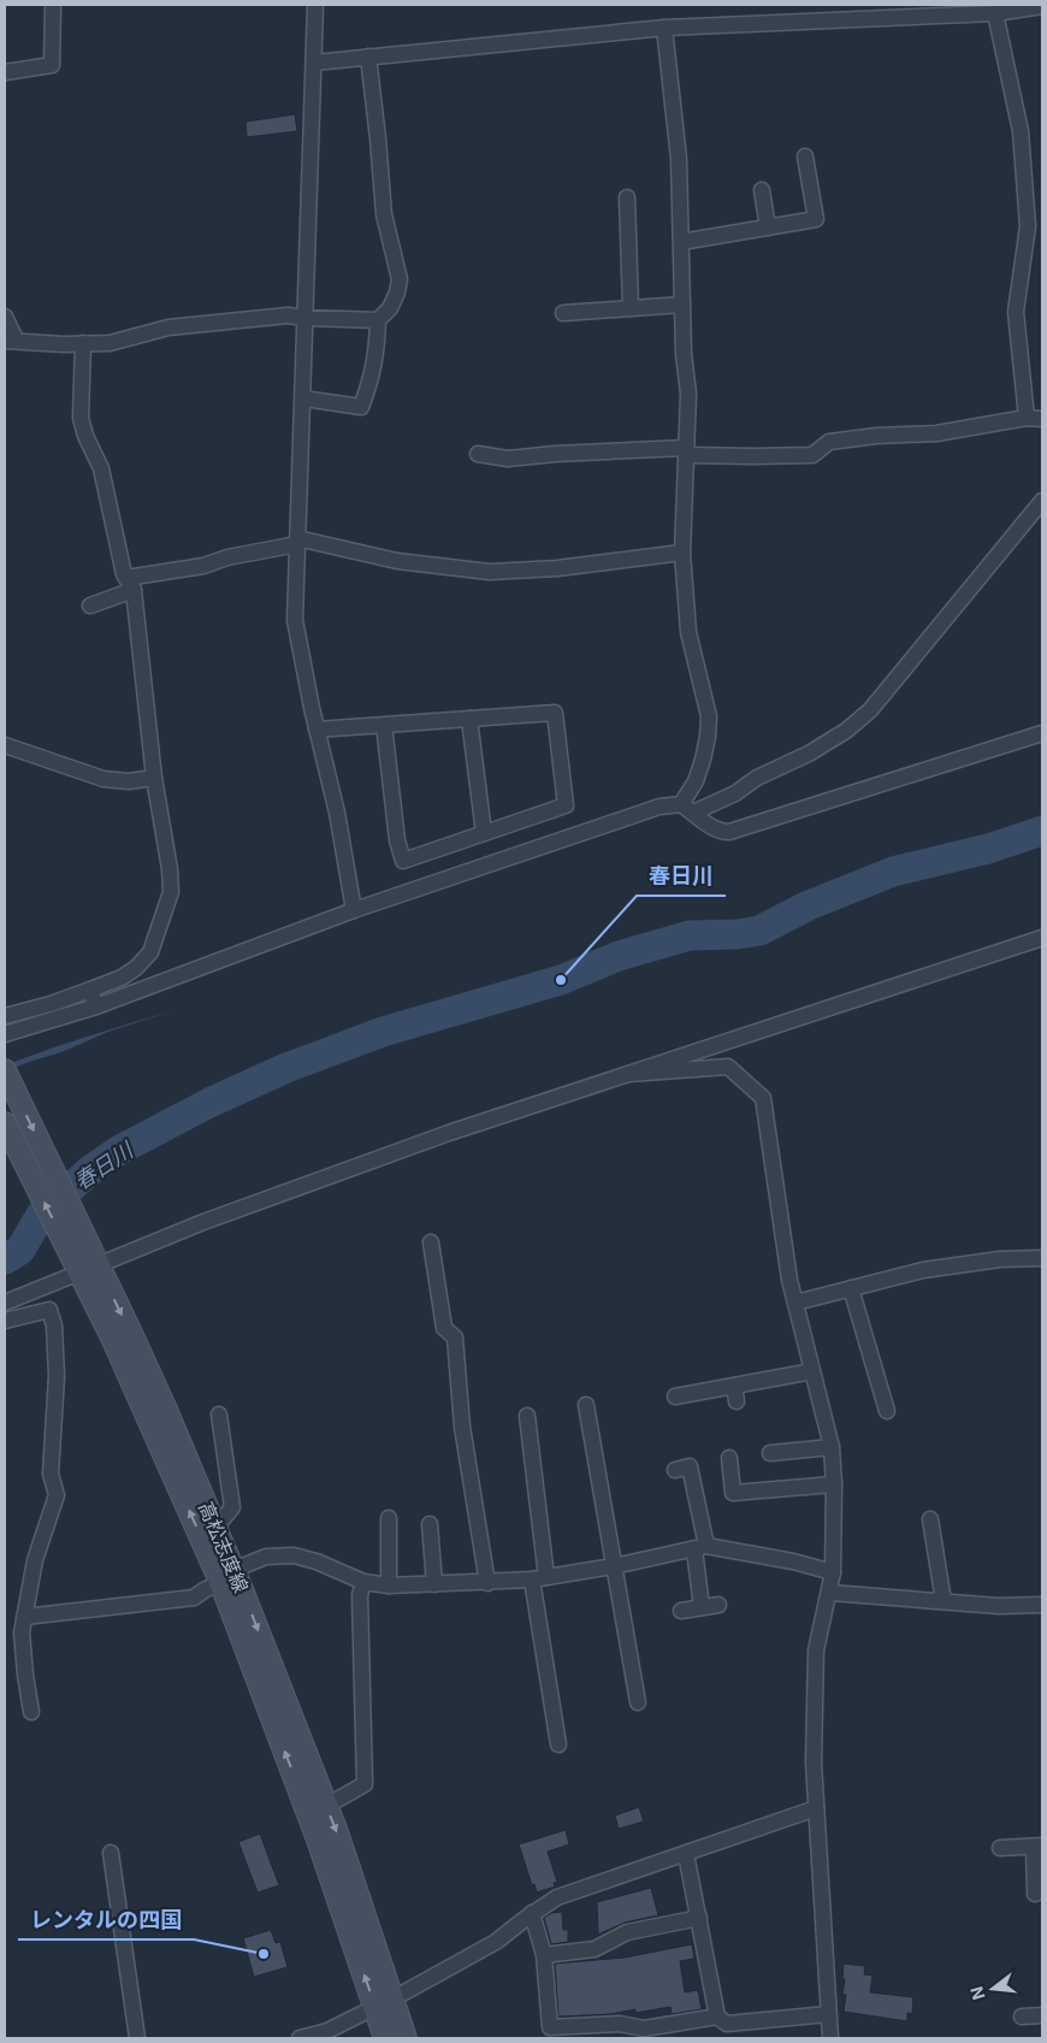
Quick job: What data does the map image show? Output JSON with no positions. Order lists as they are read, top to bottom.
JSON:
{
  "streets": {
    "main road": ["高松志度線"]
  },
  "water": ["春日川"],
  "places": ["春日川", "レンタルの四国"],
  "north": "left"
}
